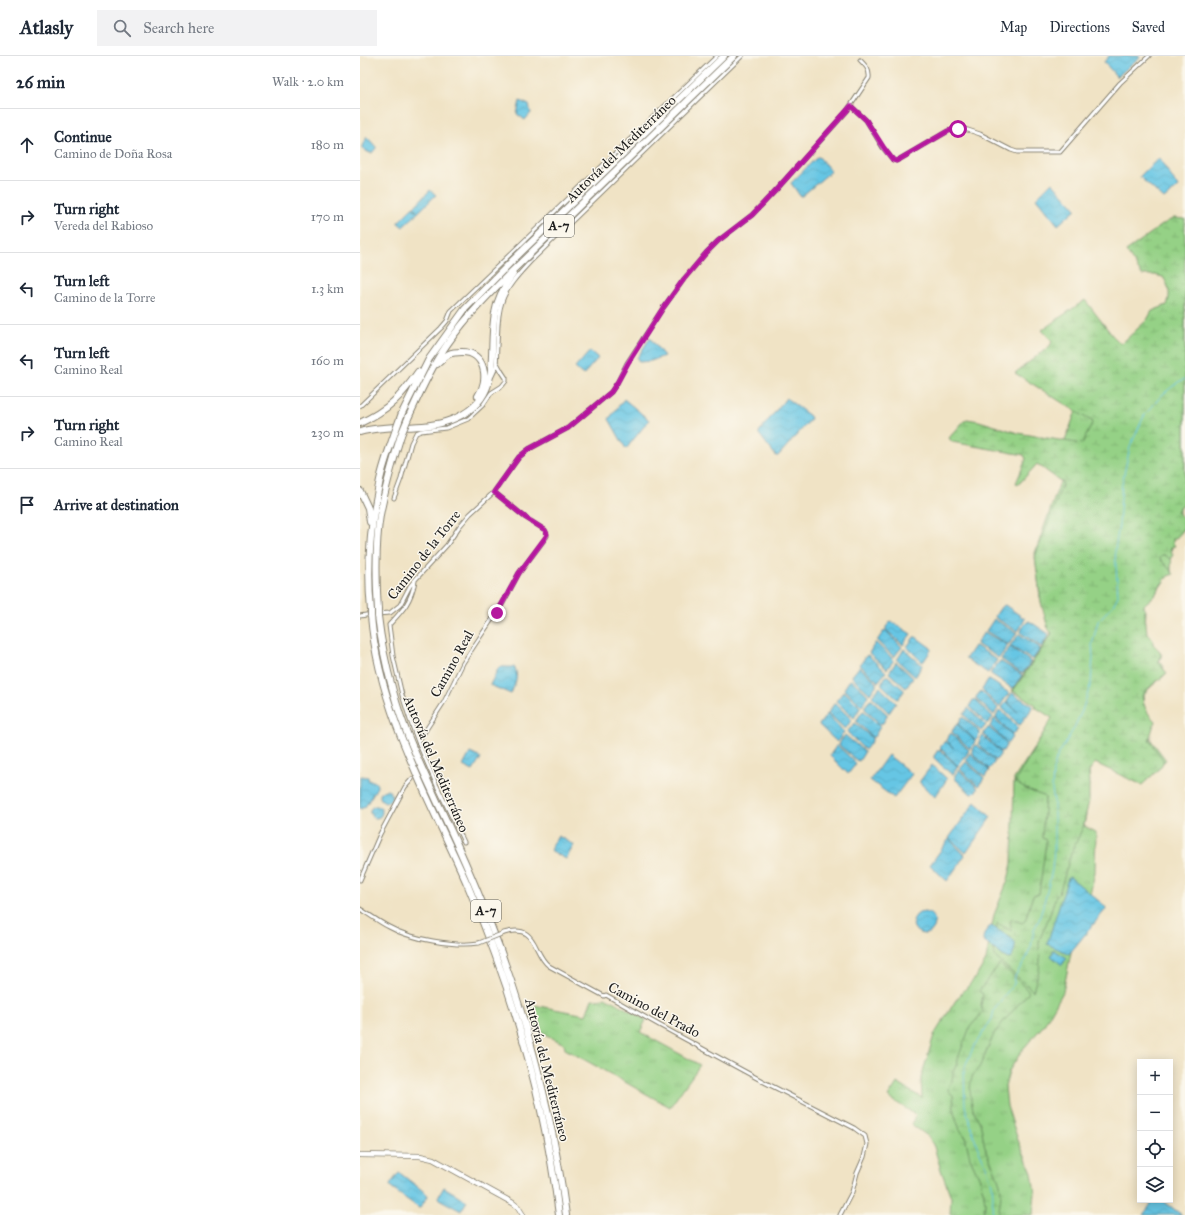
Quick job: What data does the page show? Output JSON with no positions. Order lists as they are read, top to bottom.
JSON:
{
  "streets": {
    "highway": ["Autovía del Mediterráneo", "A-7"],
    "street": ["Camino de la Torre", "Camino Real", "Camino del Prado"]
  },
  "crossings": [
    ["Camino de la Torre", "Camino Real"]
  ],
  "page": {
    "header": "Atlasly",
    "search": "Search here",
    "nav": ["Map", "Directions", "Saved"],
    "heading": ["26 min", "Walk · 2.0 km"],
    "list": [
      ["Continue", "Camino de Doña Rosa", "180 m"],
      ["Turn right", "Vereda del Rabioso", "170 m"],
      ["Turn left", "Camino de la Torre", "1.3 km"],
      ["Turn left", "Camino Real", "160 m"],
      ["Turn right", "Camino Real", "230 m"],
      "Arrive at destination"
    ],
    "map_buttons": ["+", "−"]
  }
}
